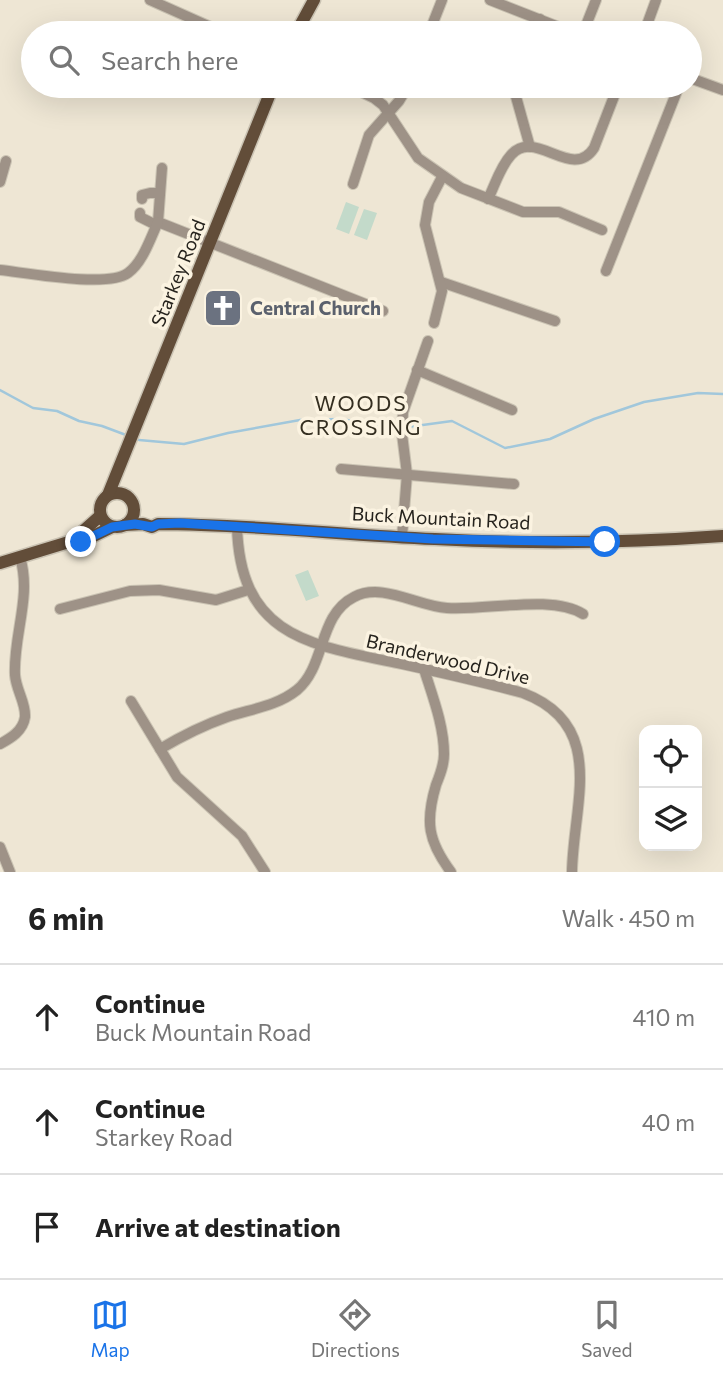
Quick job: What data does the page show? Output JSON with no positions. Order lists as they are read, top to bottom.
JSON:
{
  "streets": {
    "main road": ["Starkey Road", "Buck Mountain Road"],
    "street": ["Branderwood Drive"]
  },
  "crossings": [
    ["Starkey Road", "Buck Mountain Road"],
    ["Buck Mountain Road", "Branderwood Drive"]
  ],
  "districts": ["WOODS CROSSING"],
  "places": {
    "church": ["Central Church"]
  },
  "page": {
    "search": "Search here",
    "heading": ["6 min", "Walk · 450 m"],
    "list": [
      ["Continue", "Buck Mountain Road", "410 m"],
      ["Continue", "Starkey Road", "40 m"],
      "Arrive at destination"
    ],
    "nav": ["Map", "Directions", "Saved"]
  }
}
